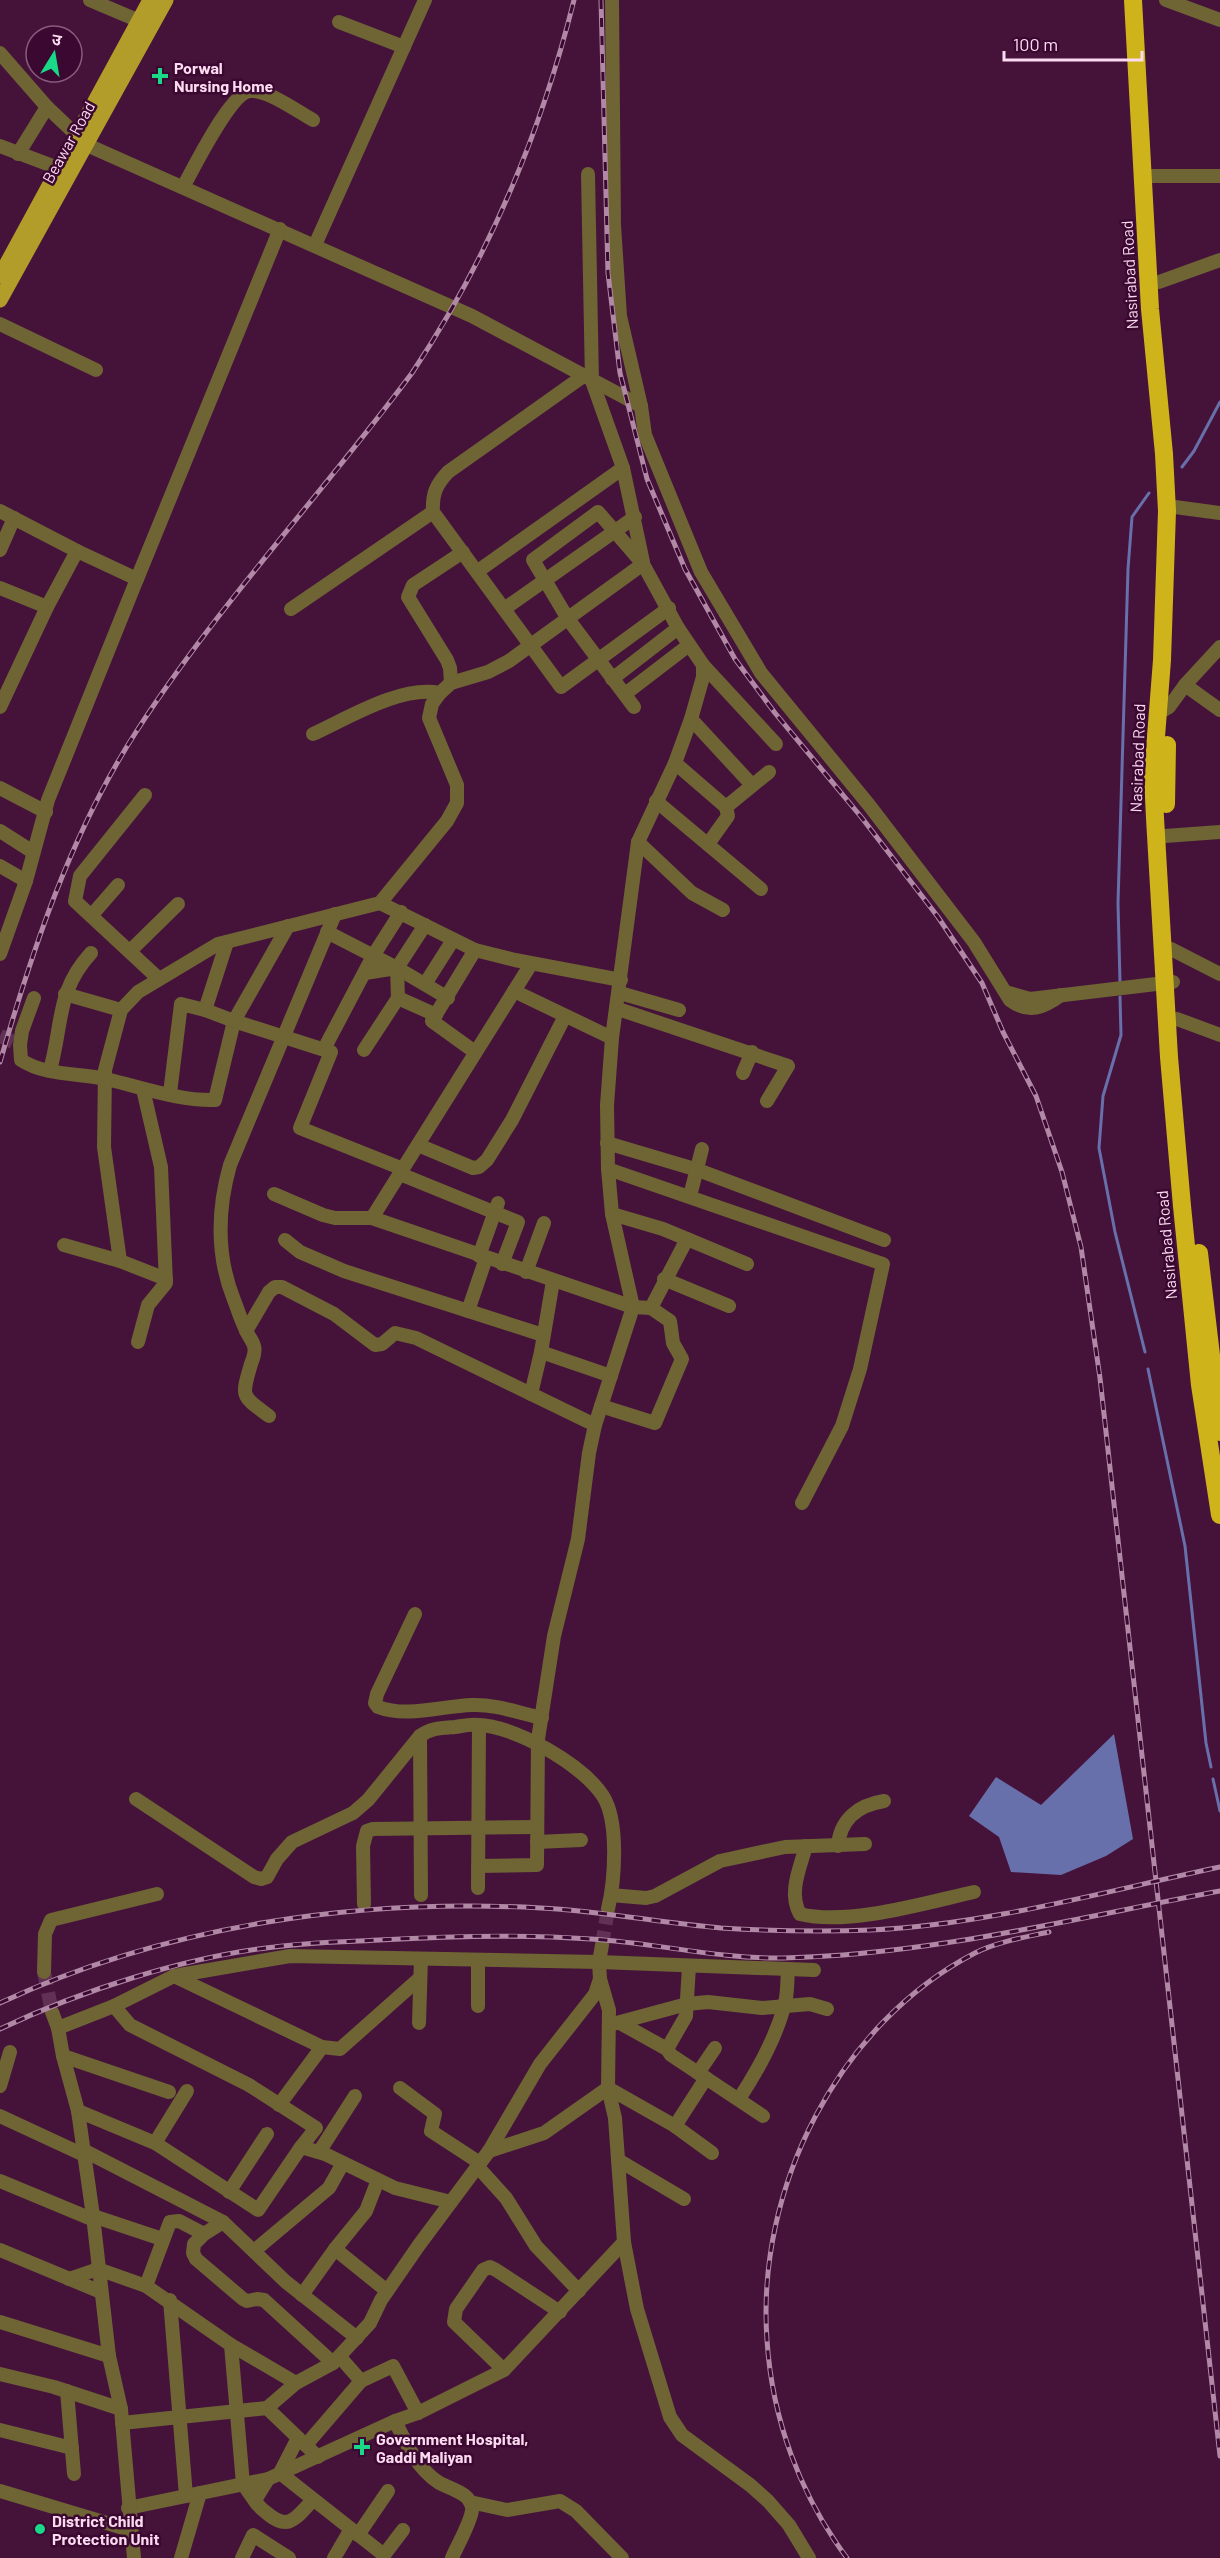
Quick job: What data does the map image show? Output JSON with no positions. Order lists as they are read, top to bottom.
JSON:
{
  "streets": {
    "highway": ["Nasirabad Road"],
    "main road": ["Beawar Road"]
  },
  "places": {
    "health": ["Porwal Nursing Home", "Government Hospital, Gaddi Maliyan"],
    "other": ["District Child Protection Unit"]
  },
  "scale_bar": "100 m",
  "north": "top"
}
